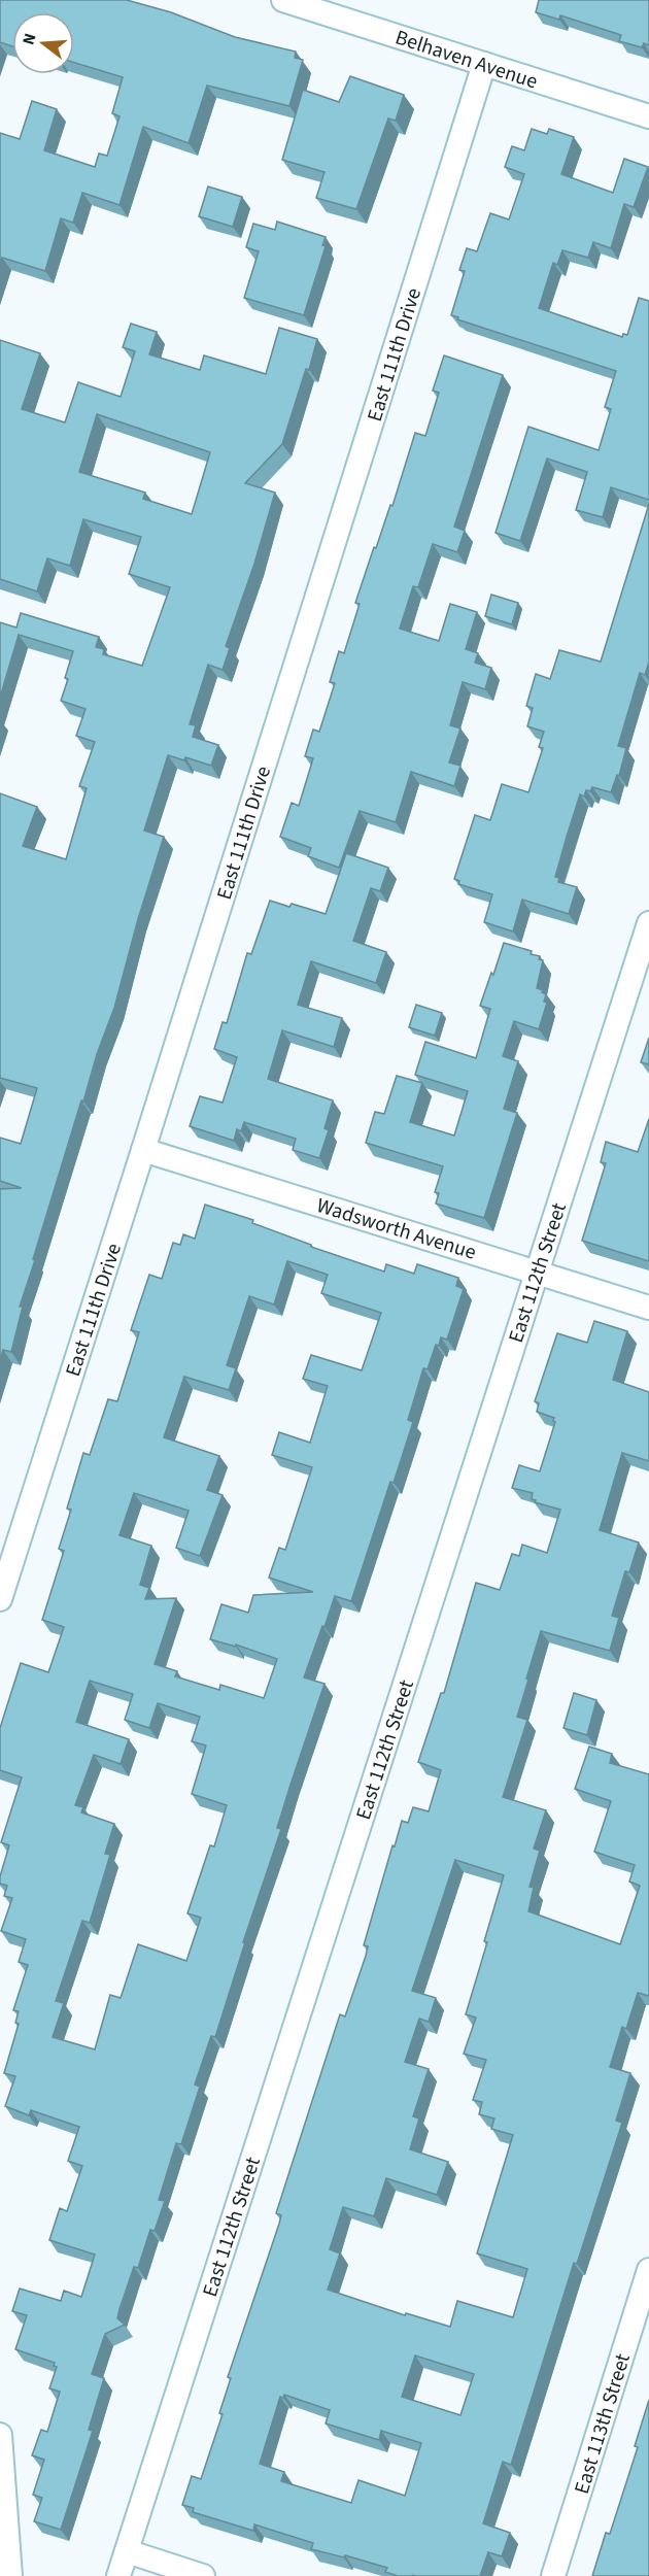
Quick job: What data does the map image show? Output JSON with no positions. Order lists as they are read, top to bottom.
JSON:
{
  "streets": {
    "street": [
      "Belhaven Avenue",
      "East 111th Drive",
      "Wadsworth Avenue",
      "East 112th Street",
      "East 113th Street"
    ]
  },
  "crossings": [
    ["Belhaven Avenue", "East 111th Drive"],
    ["East 111th Drive", "Wadsworth Avenue"],
    ["Wadsworth Avenue", "East 112th Street"]
  ],
  "north": "left"
}
